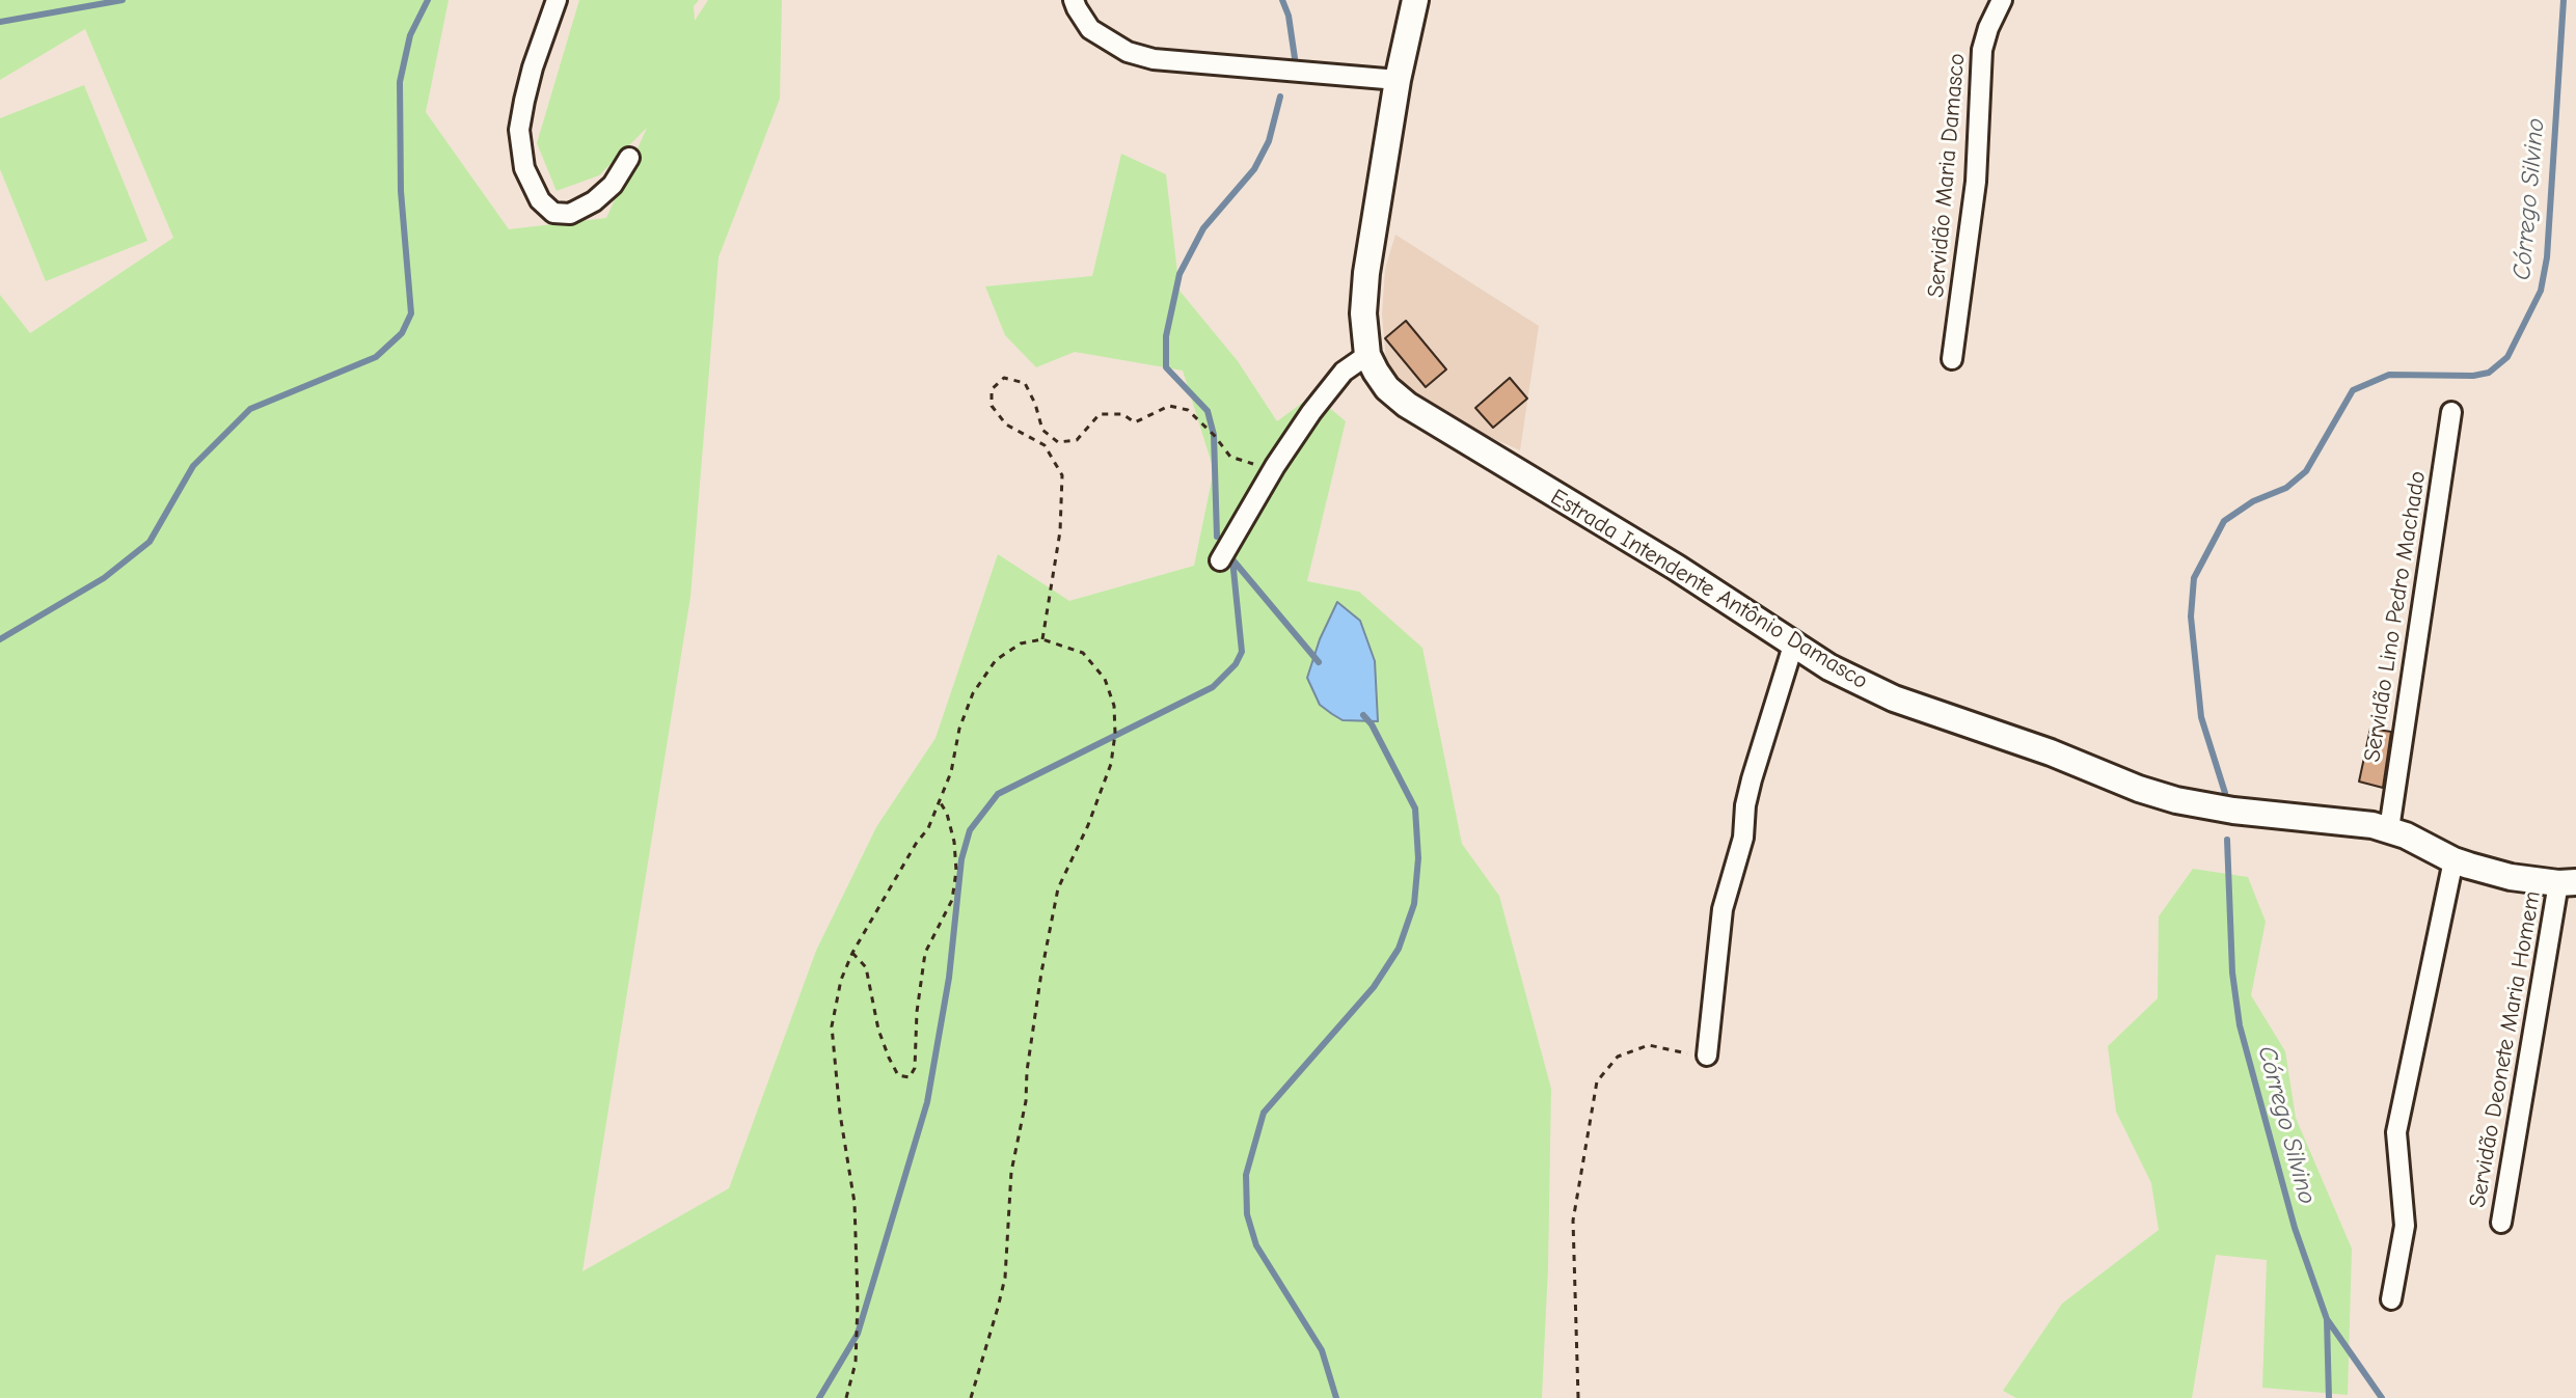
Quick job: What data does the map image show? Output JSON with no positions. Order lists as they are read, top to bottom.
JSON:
{
  "streets": {
    "main road": ["Estrada Intendente Antônio Damasco"],
    "street": ["Servidão Maria Damasco", "Servidão Lino Pedro Machado", "Servidão Deonete Maria Homem"]
  },
  "crossings": [
    ["Estrada Intendente Antônio Damasco", "Servidão Lino Pedro Machado"],
    ["Estrada Intendente Antônio Damasco", "Servidão Deonete Maria Homem"]
  ],
  "water": ["Córrego Silvino"]
}
